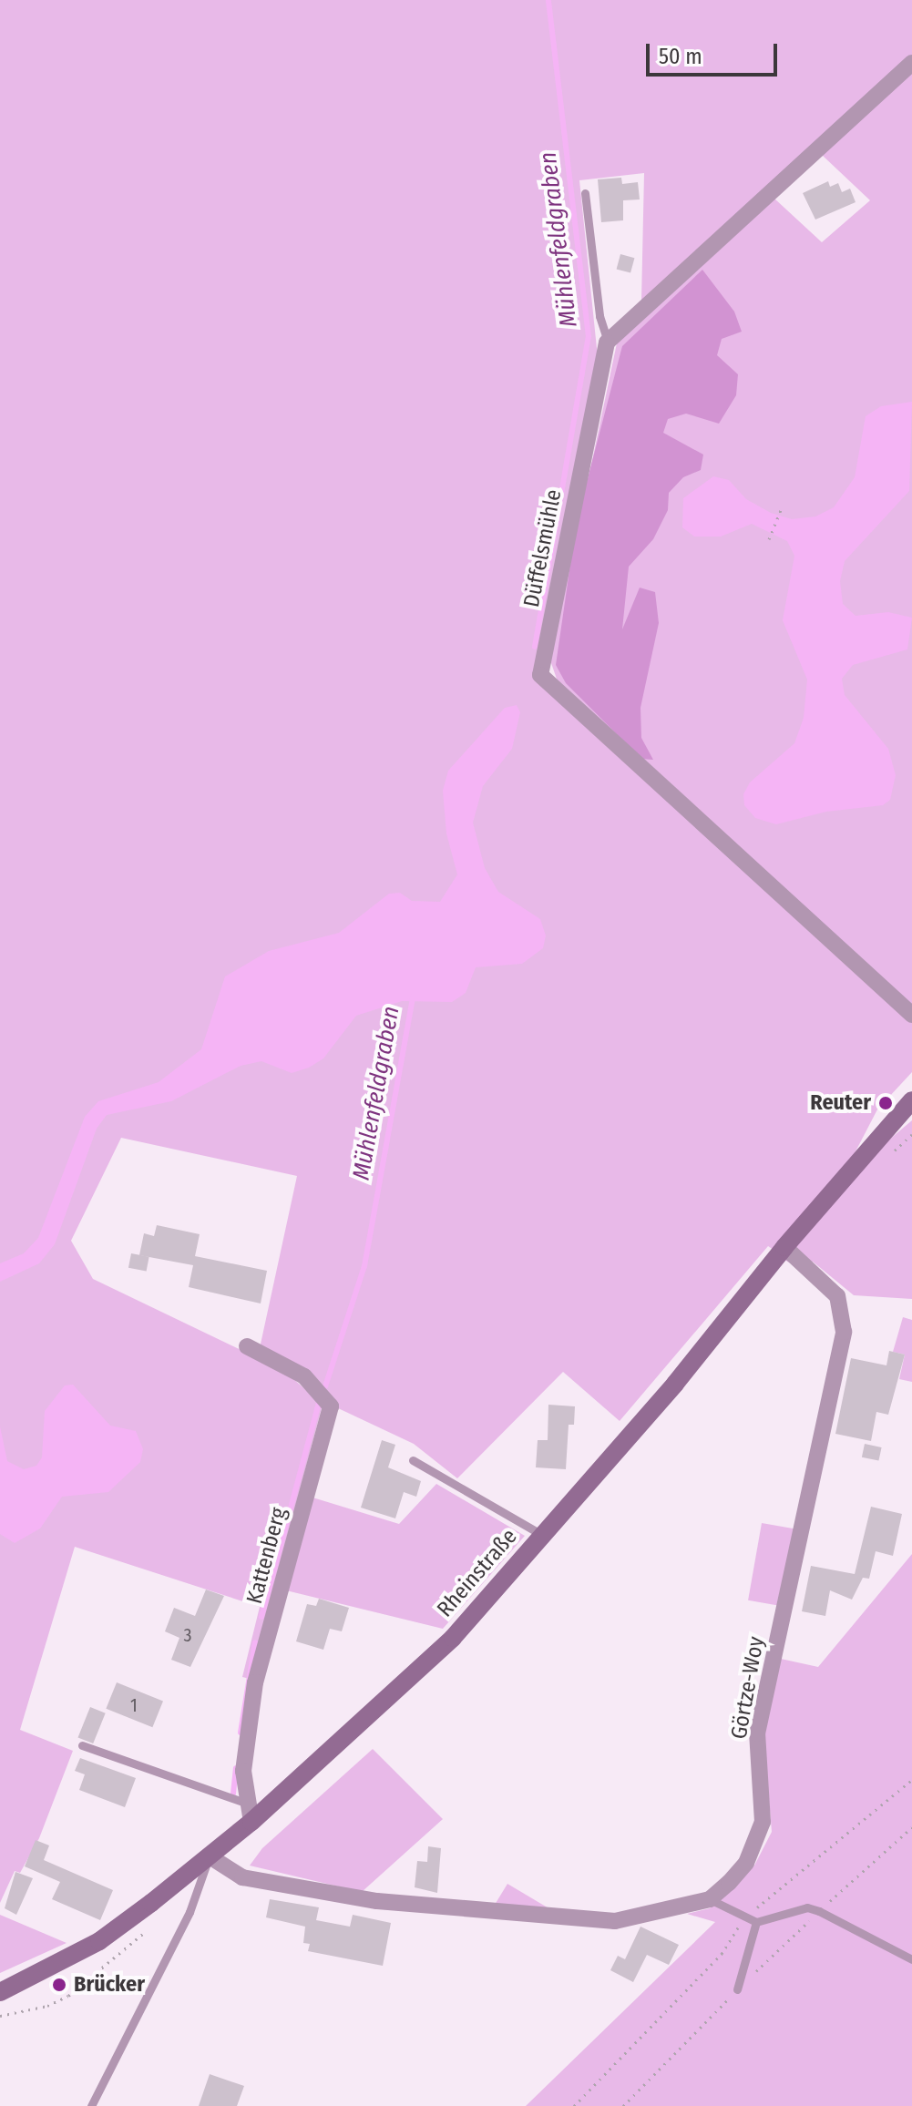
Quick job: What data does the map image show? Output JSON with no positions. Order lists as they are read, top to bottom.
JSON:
{
  "streets": {
    "main road": ["Rheinstraße"],
    "street": ["Düffelsmühle", "Kattenberg", "Görtze-Woy"]
  },
  "crossings": [
    ["Kattenberg", "Rheinstraße"],
    ["Rheinstraße", "Görtze-Woy"]
  ],
  "water": ["Mühlenfeldgraben"],
  "places": ["Reuter", "Brücker"],
  "house_numbers": ["3", "1"],
  "scale_bar": "50 m"
}
